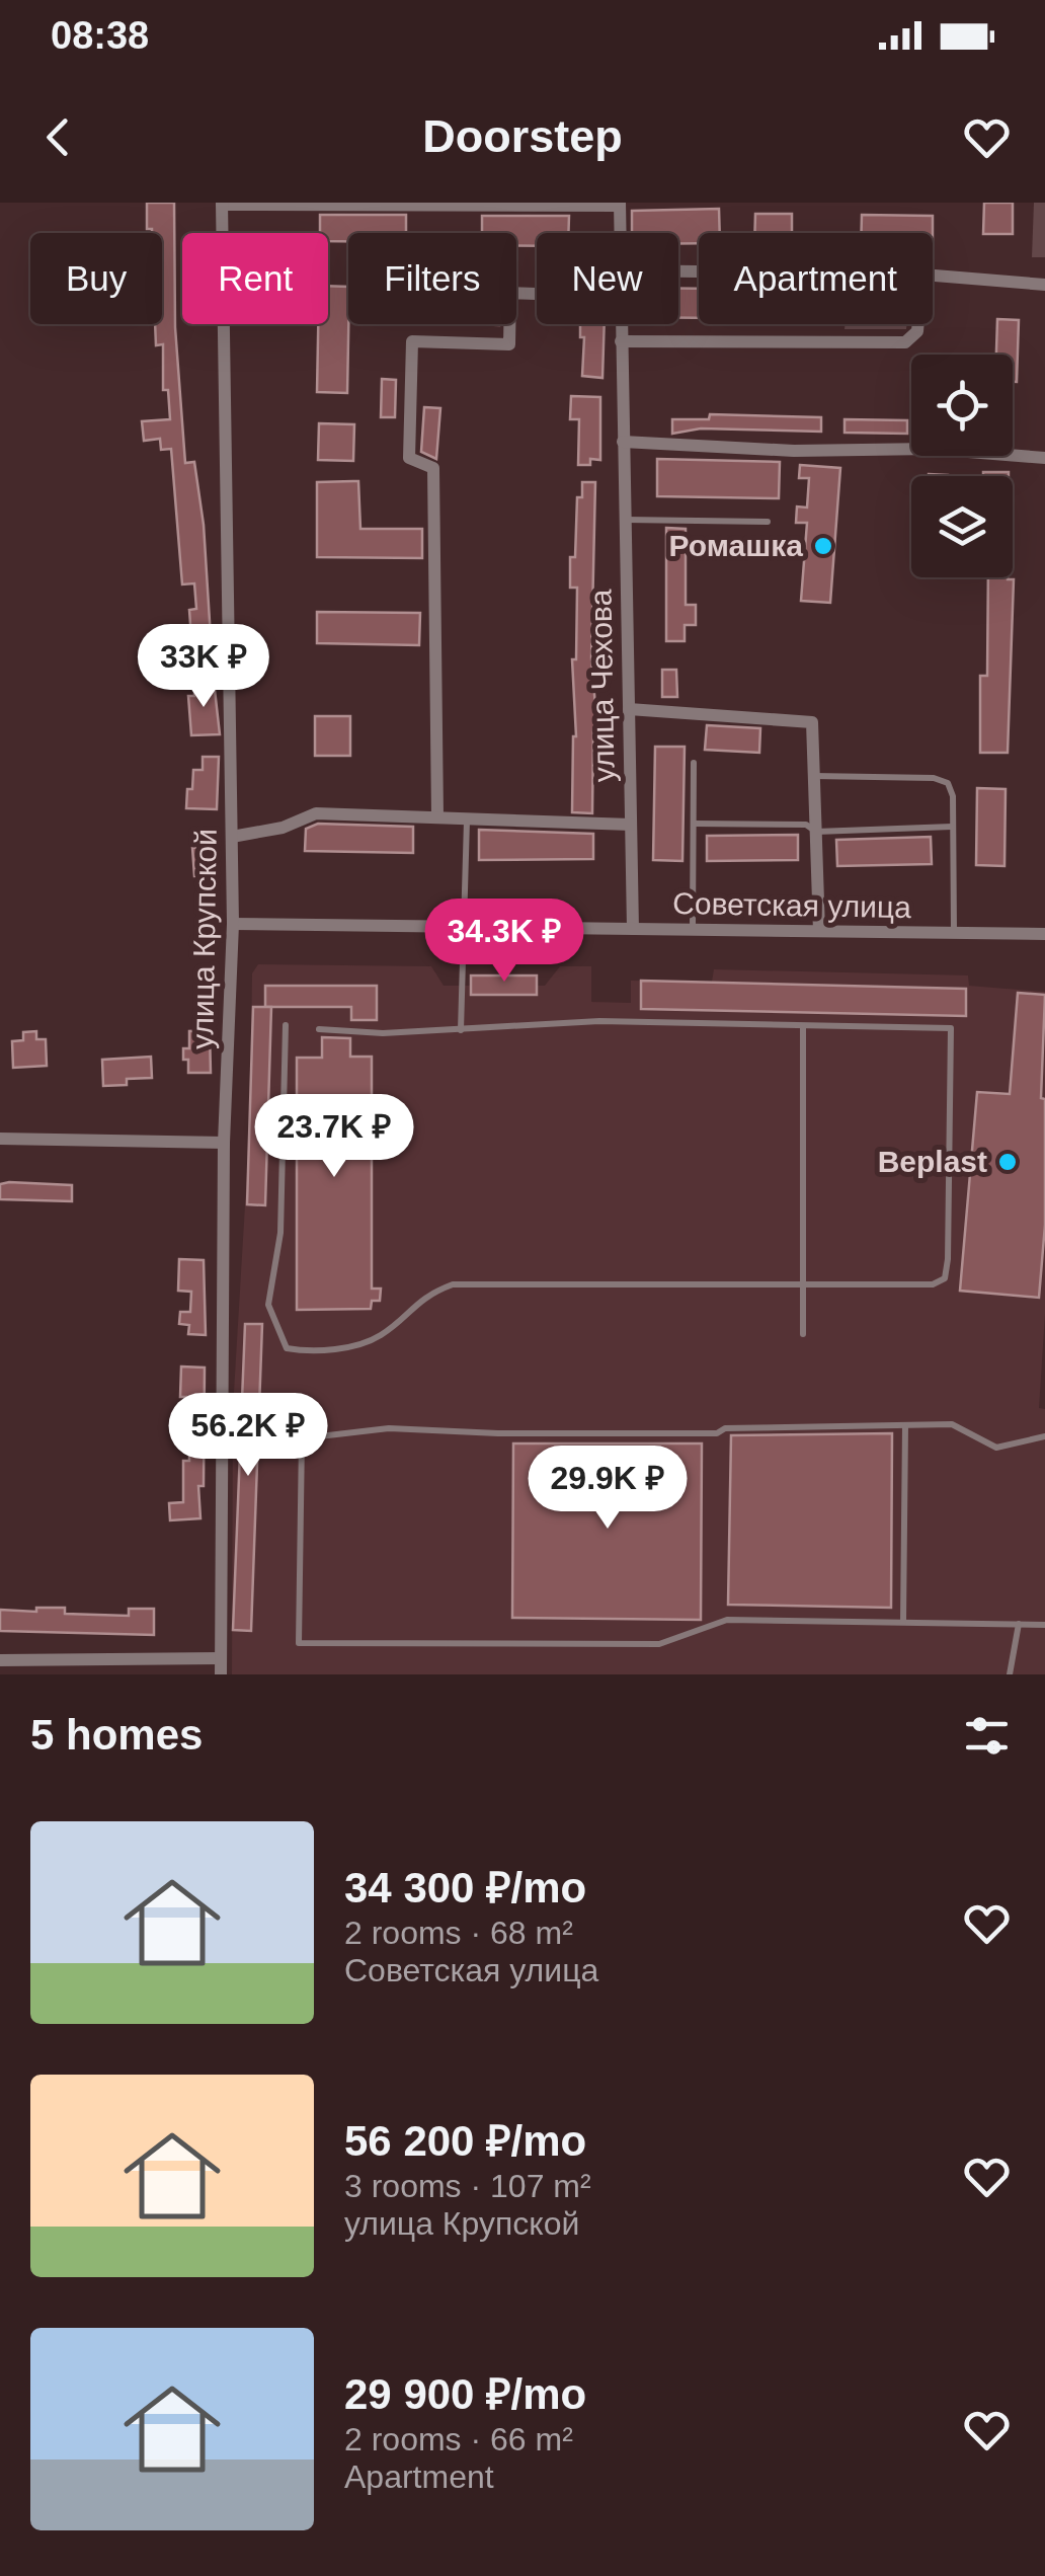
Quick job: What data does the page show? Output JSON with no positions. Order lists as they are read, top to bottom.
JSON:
{
  "streets": {
    "street": ["улица Чехова", "Советская улица", "улица Крупской"]
  },
  "crossings": [
    ["улица Чехова", "Советская улица"],
    ["Советская улица", "улица Крупской"]
  ],
  "places": ["Ромашка", "Beplast"],
  "page": {
    "status": "08:38",
    "header": "Doorstep",
    "chip": [
      "Buy",
      "Rent",
      "Filters",
      "New",
      "Apartment"
    ],
    "price": [
      "33K ₽",
      "34.3K ₽",
      "23.7K ₽",
      "56.2K ₽",
      "29.9K ₽"
    ],
    "heading": "5 homes",
    "list": [
      {
        "name": "34 300 ₽/mo",
        "note": "2 rooms · 68 m² · Советская улица"
      },
      {
        "name": "56 200 ₽/mo",
        "note": "3 rooms · 107 m² · улица Крупской"
      },
      {
        "name": "29 900 ₽/mo",
        "note": "2 rooms · 66 m² · Apartment"
      }
    ]
  }
}
